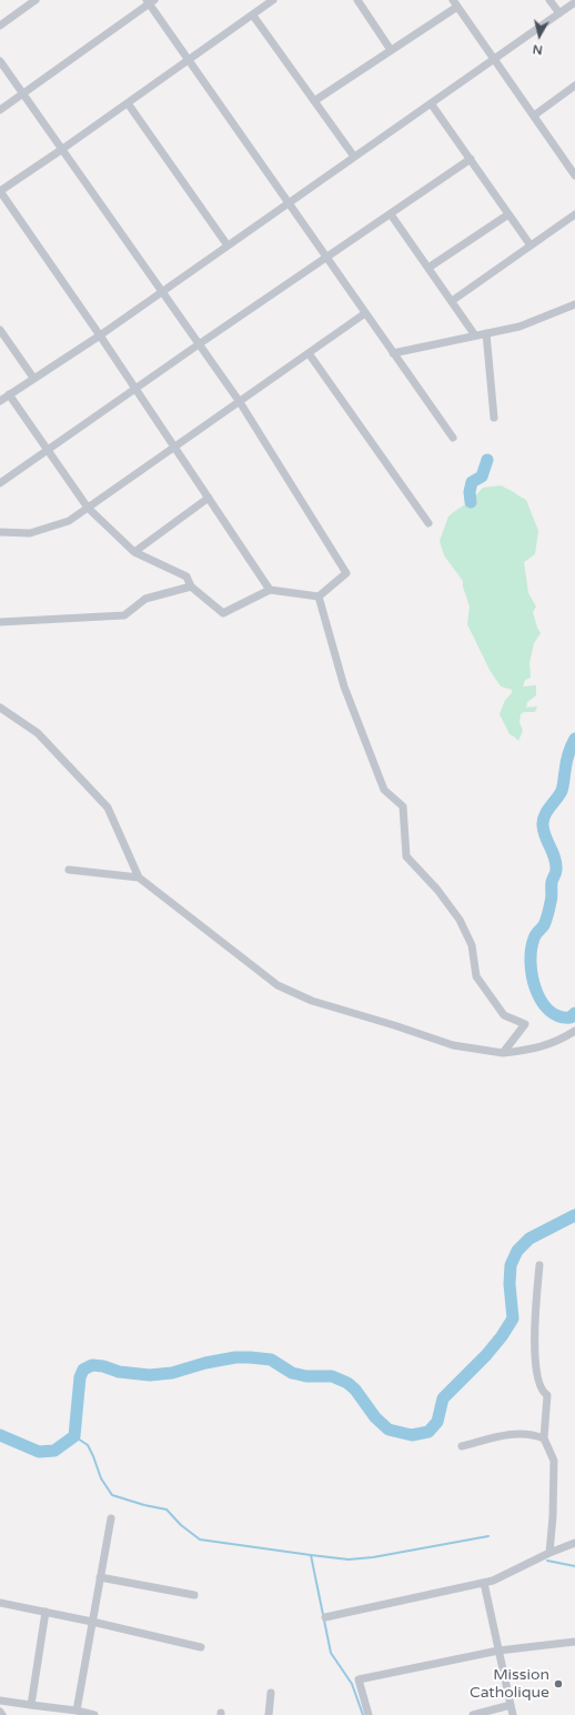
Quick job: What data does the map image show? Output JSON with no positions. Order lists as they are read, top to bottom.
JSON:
{
  "places": ["Mission Catholique"],
  "north": "bottom"
}
